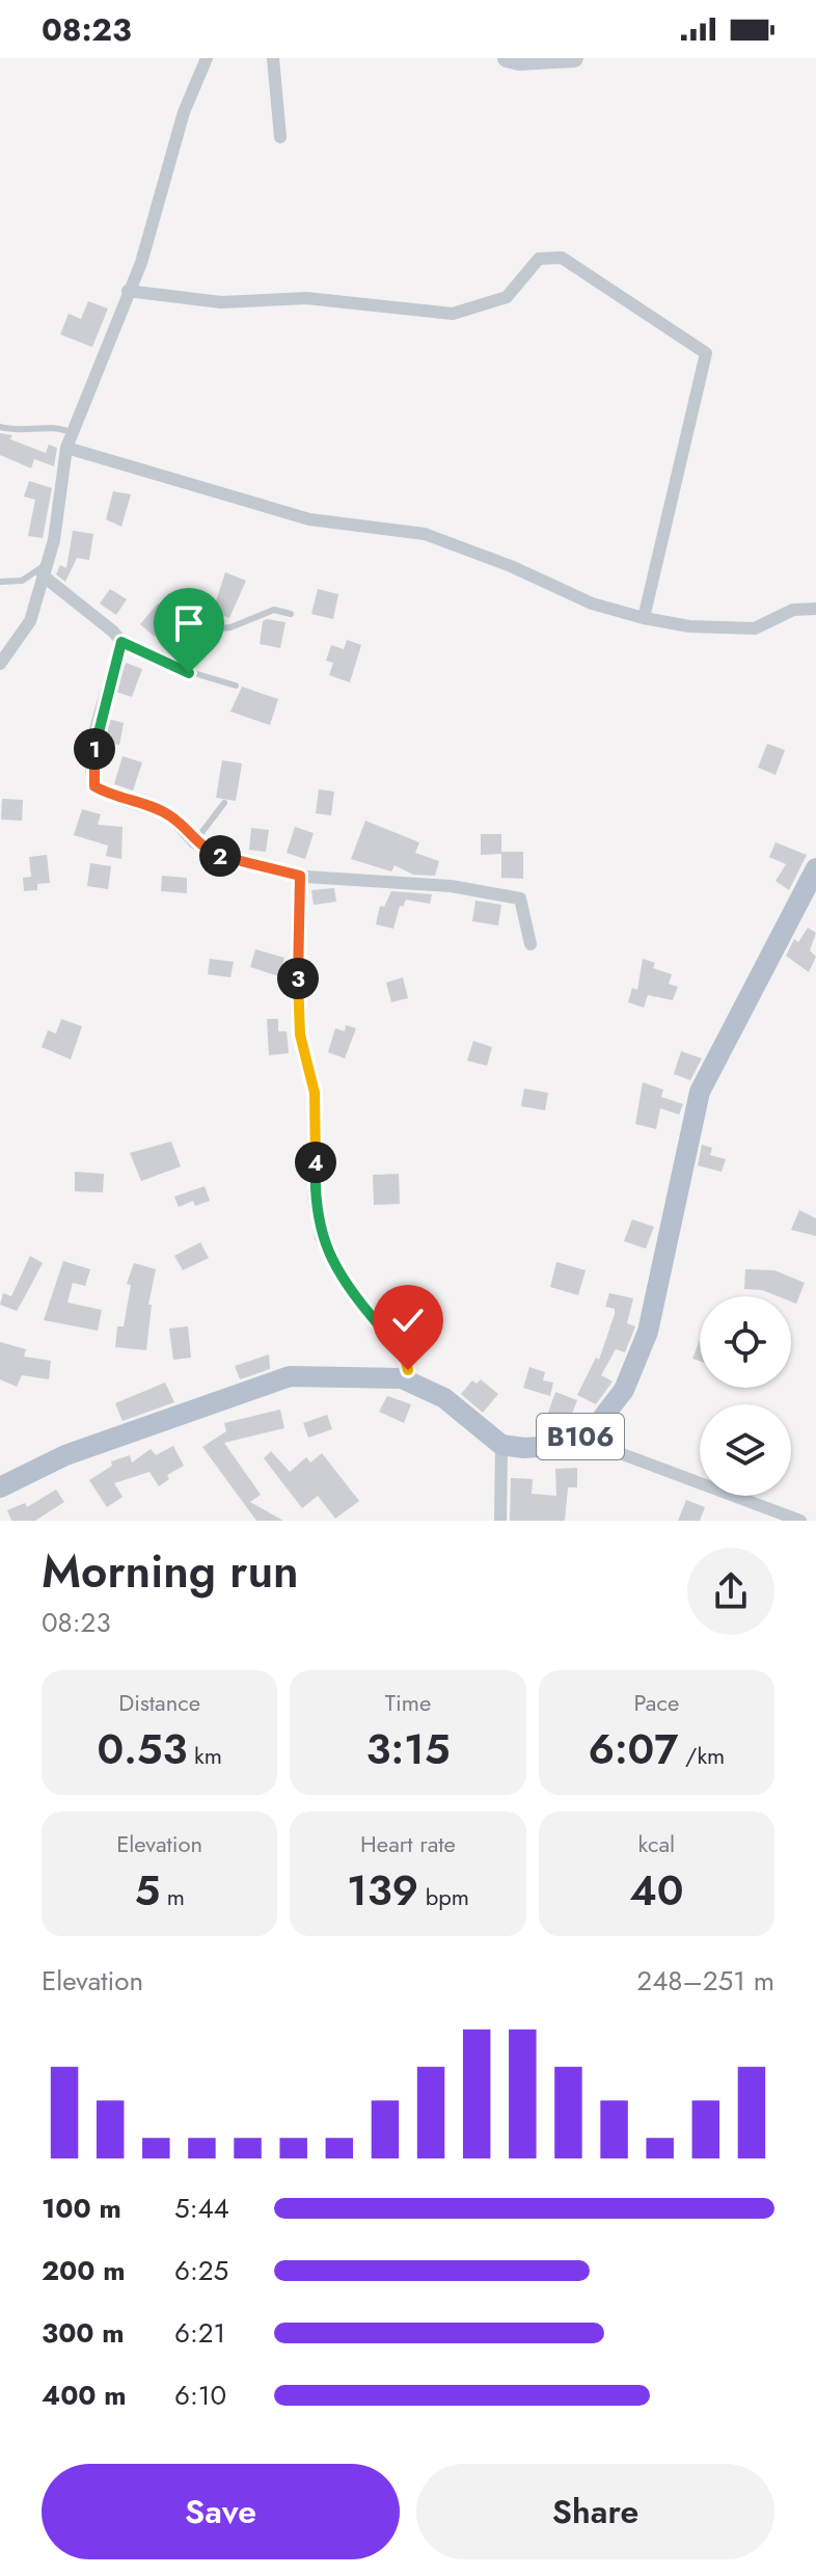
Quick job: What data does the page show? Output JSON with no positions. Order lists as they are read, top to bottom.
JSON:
{
  "streets": {
    "main road": ["B106"]
  },
  "page": {
    "status": "08:23",
    "pins": [
      "1",
      "2",
      "3",
      "4"
    ],
    "heading": ["Morning run", "08:23"],
    "stats": [
      ["Distance", "0.53 km"],
      ["Time", "3:15"],
      ["Pace", "6:07 /km"],
      ["Elevation", "5 m"],
      ["Heart rate", "139 bpm"],
      ["kcal", "40"]
    ],
    "chart": ["Elevation", "248–251 m"],
    "list": [
      {
        "name": "100 m",
        "note": "5:44"
      },
      {
        "name": "200 m",
        "note": "6:25"
      },
      {
        "name": "300 m",
        "note": "6:21"
      },
      {
        "name": "400 m",
        "note": "6:10"
      }
    ],
    "buttons": ["Save", "Share"]
  }
}
